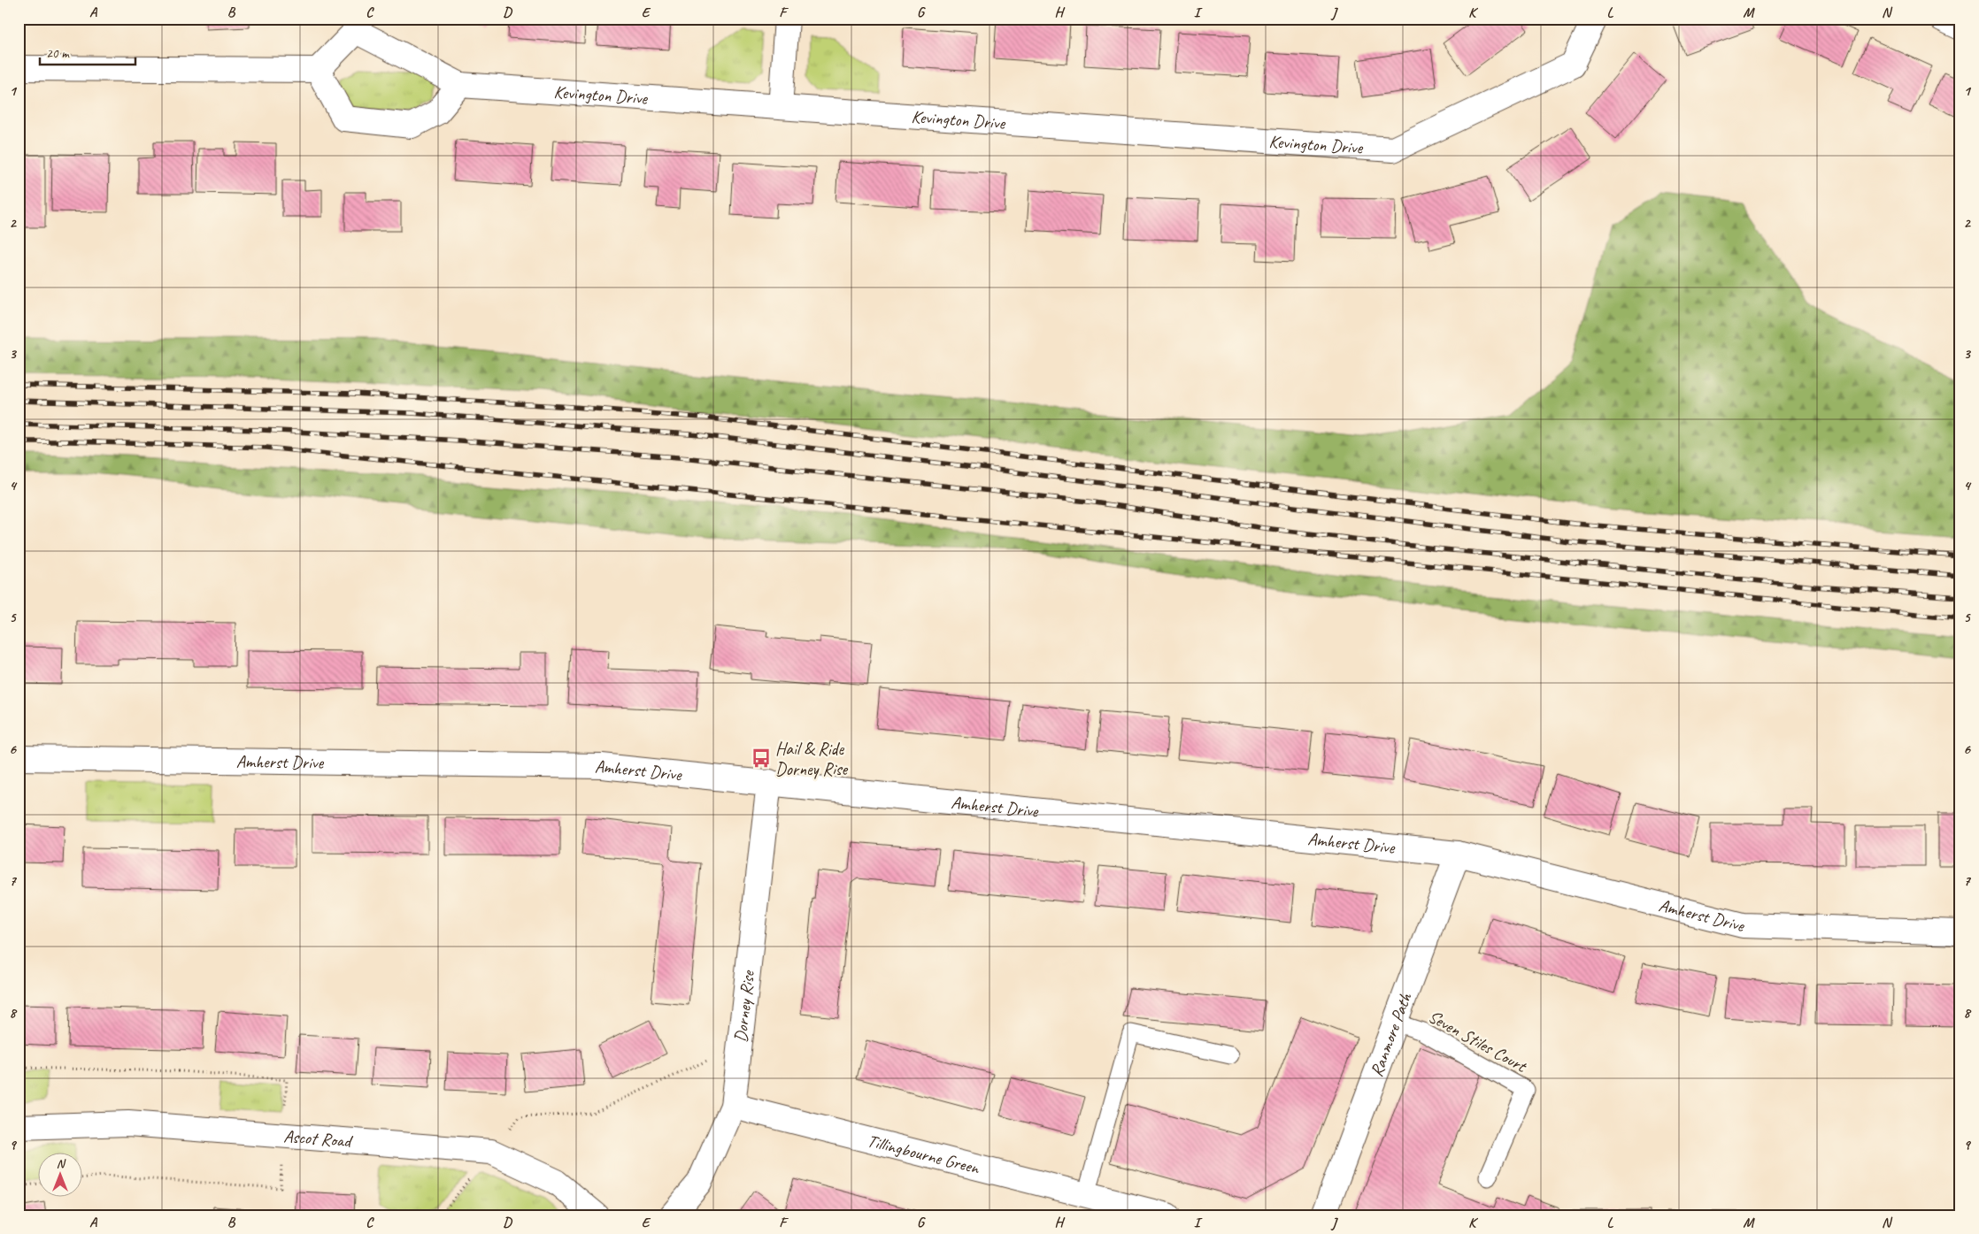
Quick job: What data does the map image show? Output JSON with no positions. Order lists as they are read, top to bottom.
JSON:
{
  "streets": {
    "street": [
      "Kevington Drive",
      "Amherst Drive",
      "Dorney Rise",
      "Ranmore Path",
      "Ascot Road",
      "Tillingbourne Green"
    ],
    "lane": ["Seven Stiles Court"]
  },
  "crossings": [
    ["Amherst Drive", "Dorney Rise"],
    ["Amherst Drive", "Ranmore Path"],
    ["Dorney Rise", "Tillingbourne Green"],
    ["Ranmore Path", "Seven Stiles Court"]
  ],
  "places": {
    "bus stop": ["Hail & Ride Dorney Rise"]
  },
  "scale_bar": "20 m",
  "north": "top",
  "grid": {
    "columns": [
      "A",
      "B",
      "C",
      "D",
      "E",
      "F",
      "G",
      "H",
      "I",
      "J",
      "K",
      "L",
      "M",
      "N"
    ],
    "rows": [
      "1",
      "2",
      "3",
      "4",
      "5",
      "6",
      "7",
      "8",
      "9"
    ]
  }
}
